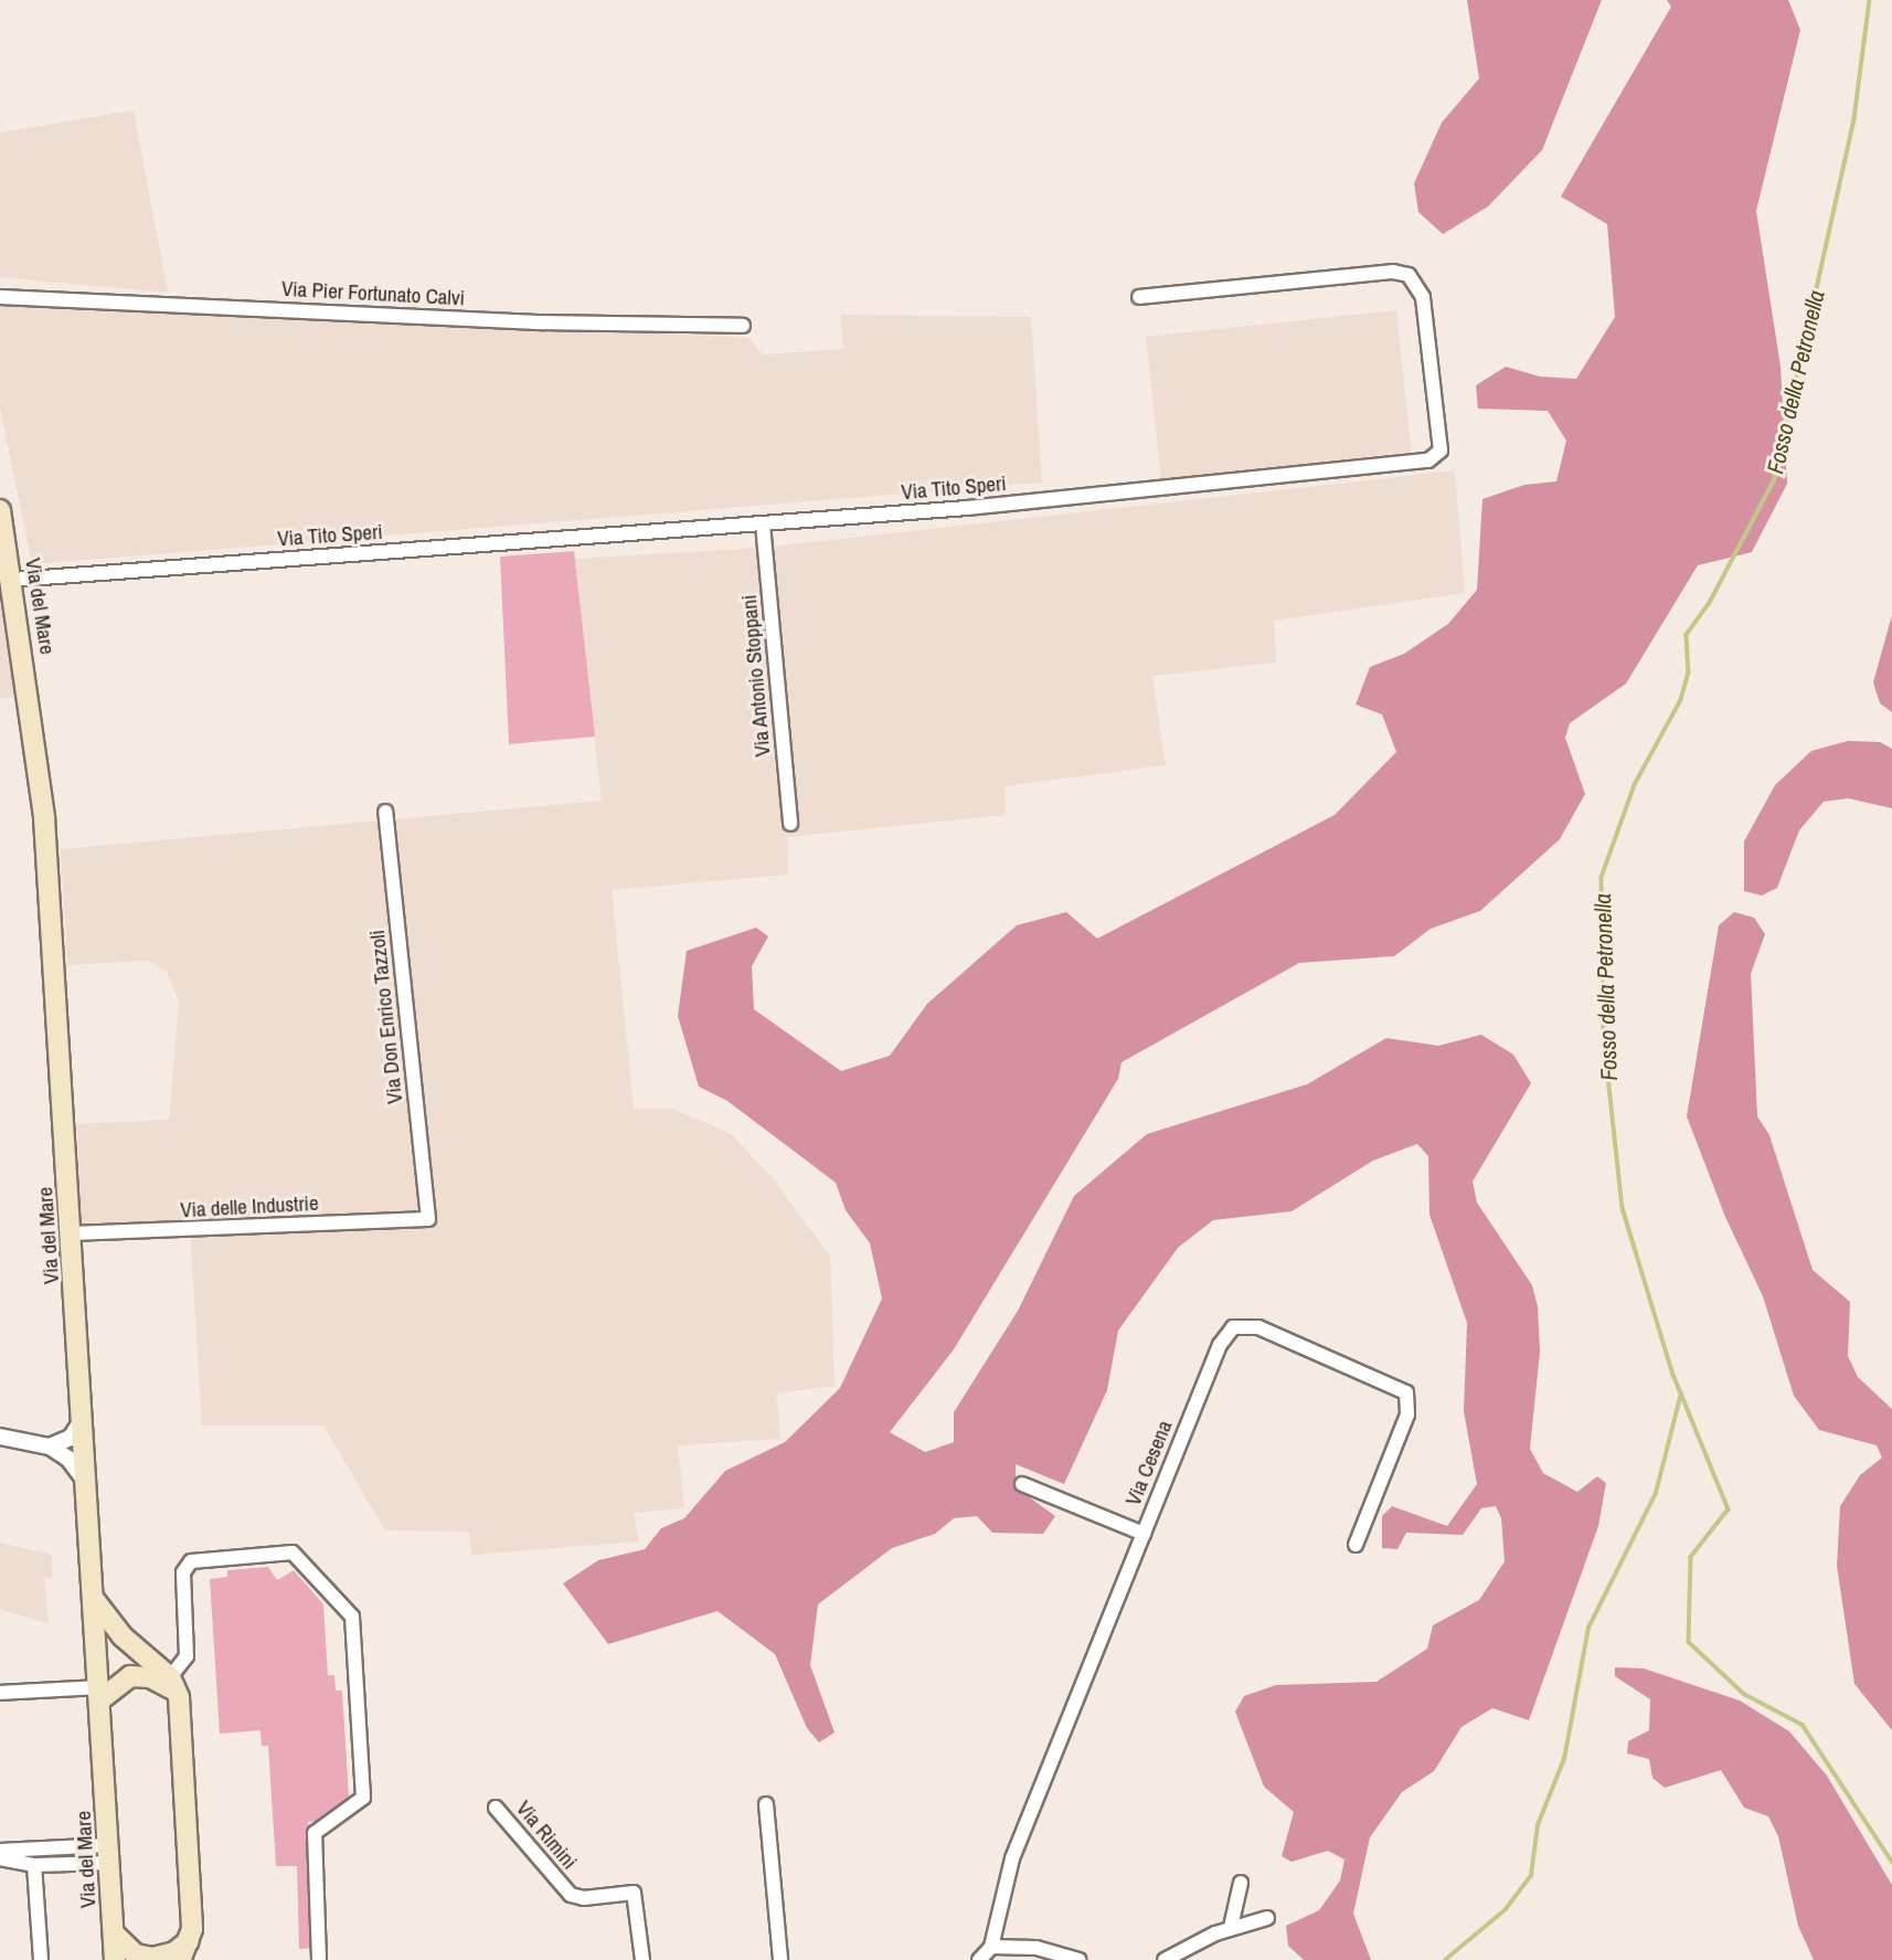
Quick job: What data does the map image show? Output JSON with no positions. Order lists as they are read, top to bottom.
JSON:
{
  "streets": {
    "main road": ["Via del Mare"],
    "street": [
      "Via Pier Fortunato Calvi",
      "Via Tito Speri",
      "Via Antonio Stoppani",
      "Via Don Enrico Tazzoli",
      "Via delle Industrie",
      "Via Cesena",
      "Via Rimini"
    ]
  },
  "crossings": [
    ["Via Tito Speri", "Via del Mare"],
    ["Via Tito Speri", "Via Antonio Stoppani"],
    ["Via del Mare", "Via delle Industrie"],
    ["Via Don Enrico Tazzoli", "Via delle Industrie"]
  ],
  "water": ["Fosso della Petronella"]
}
